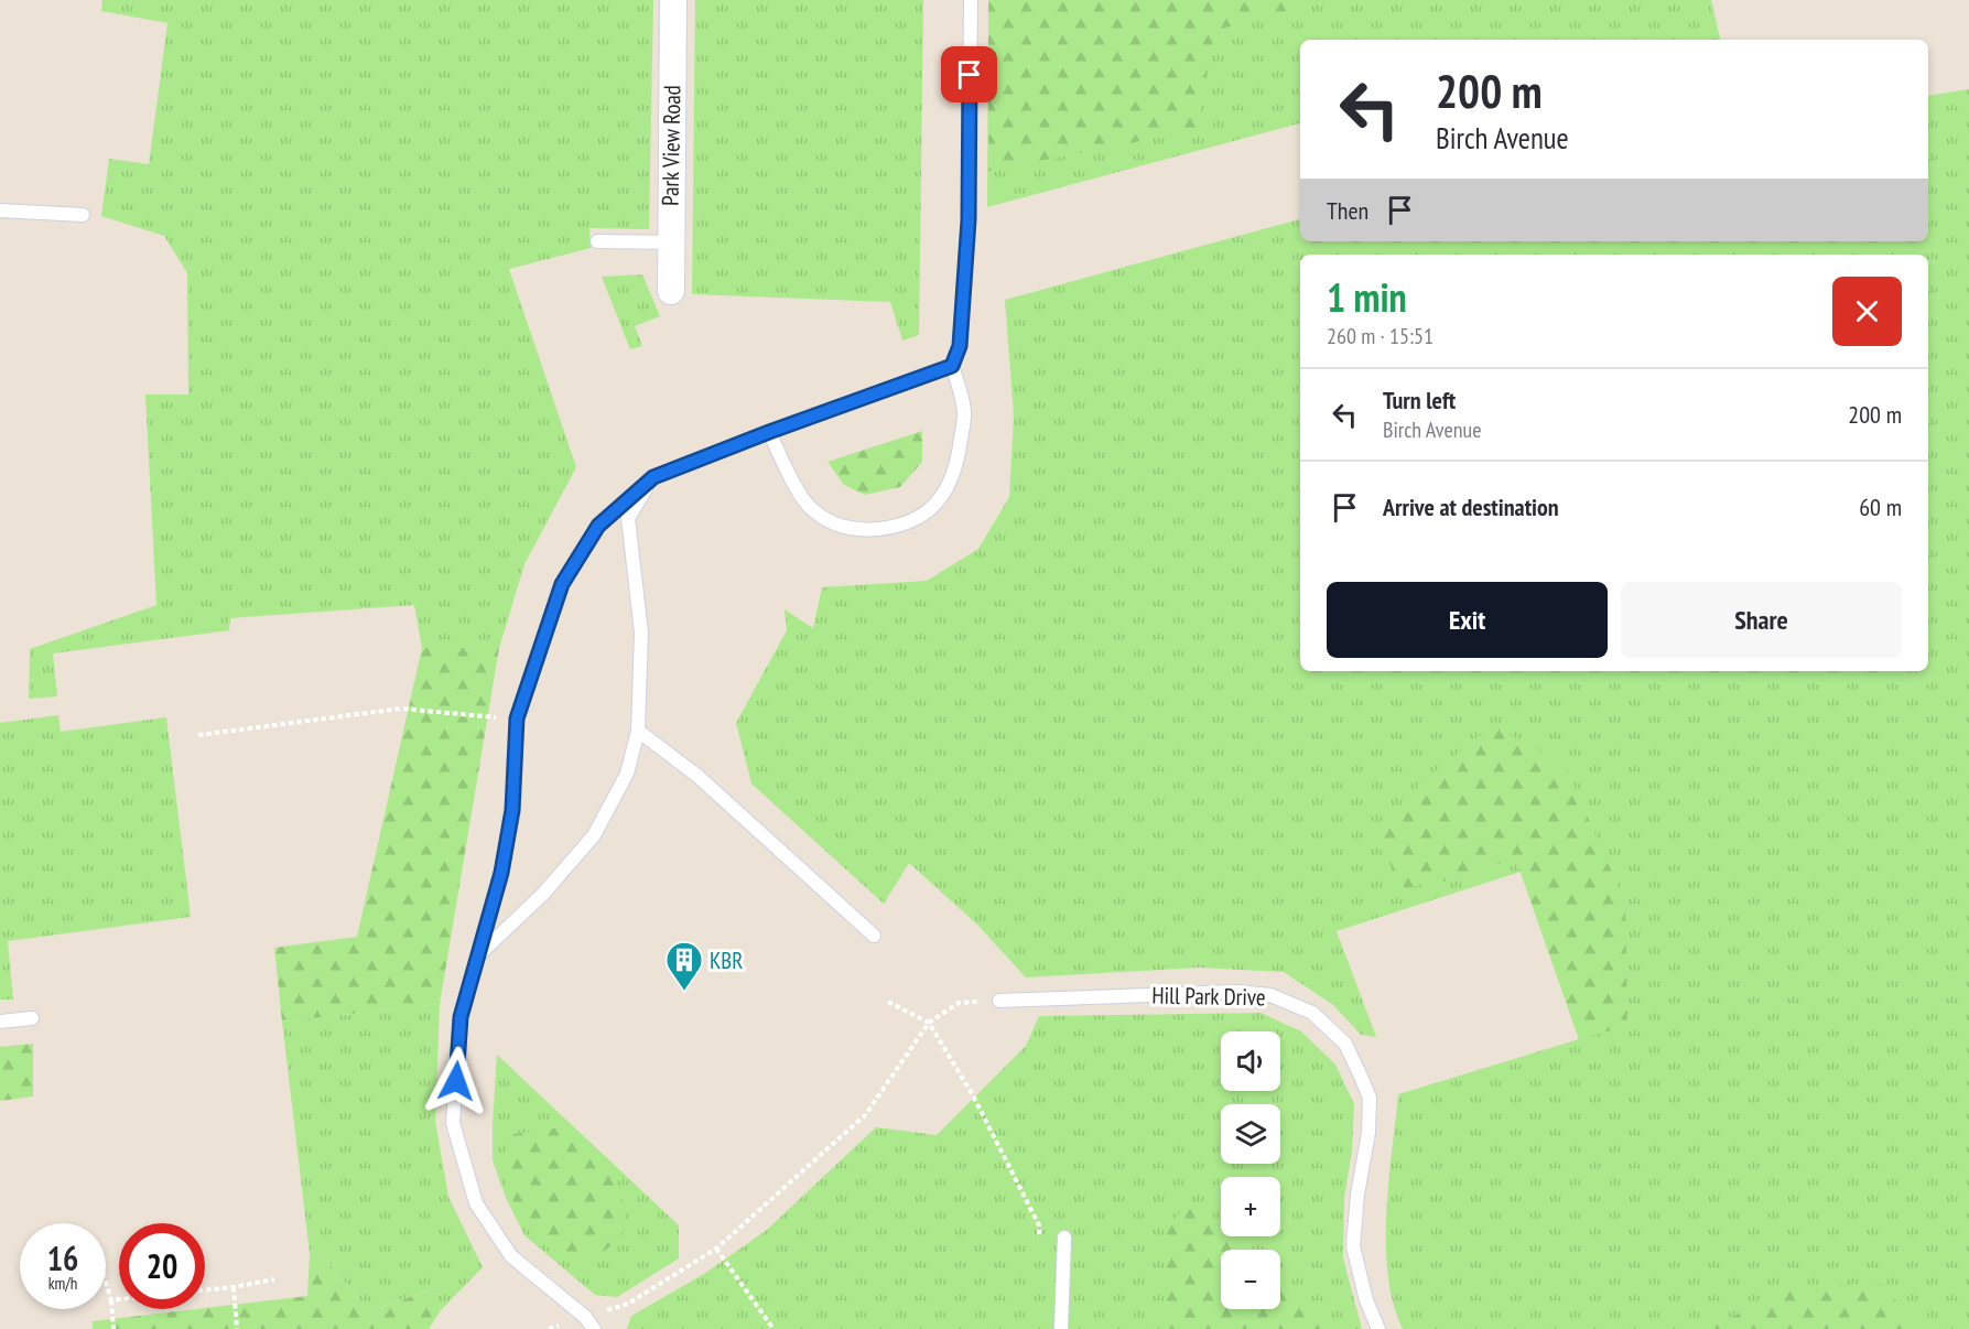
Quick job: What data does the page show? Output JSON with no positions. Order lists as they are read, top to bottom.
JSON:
{
  "streets": {
    "street": ["Park View Road"],
    "lane": ["Hill Park Drive"]
  },
  "places": {
    "building": ["KBR"]
  },
  "page": {
    "turn": ["200 m", "Birch Avenue"],
    "then": "Then",
    "heading": ["1 min", "260 m · 15:51"],
    "list": [
      {
        "name": "Turn left",
        "note": "Birch Avenue",
        "value": "200 m"
      },
      {
        "name": "Arrive at destination",
        "value": "60 m"
      }
    ],
    "buttons": ["Exit", "Share"],
    "map_buttons": ["+", "−"],
    "speed": "16 km/h",
    "limit": "20"
  }
}
